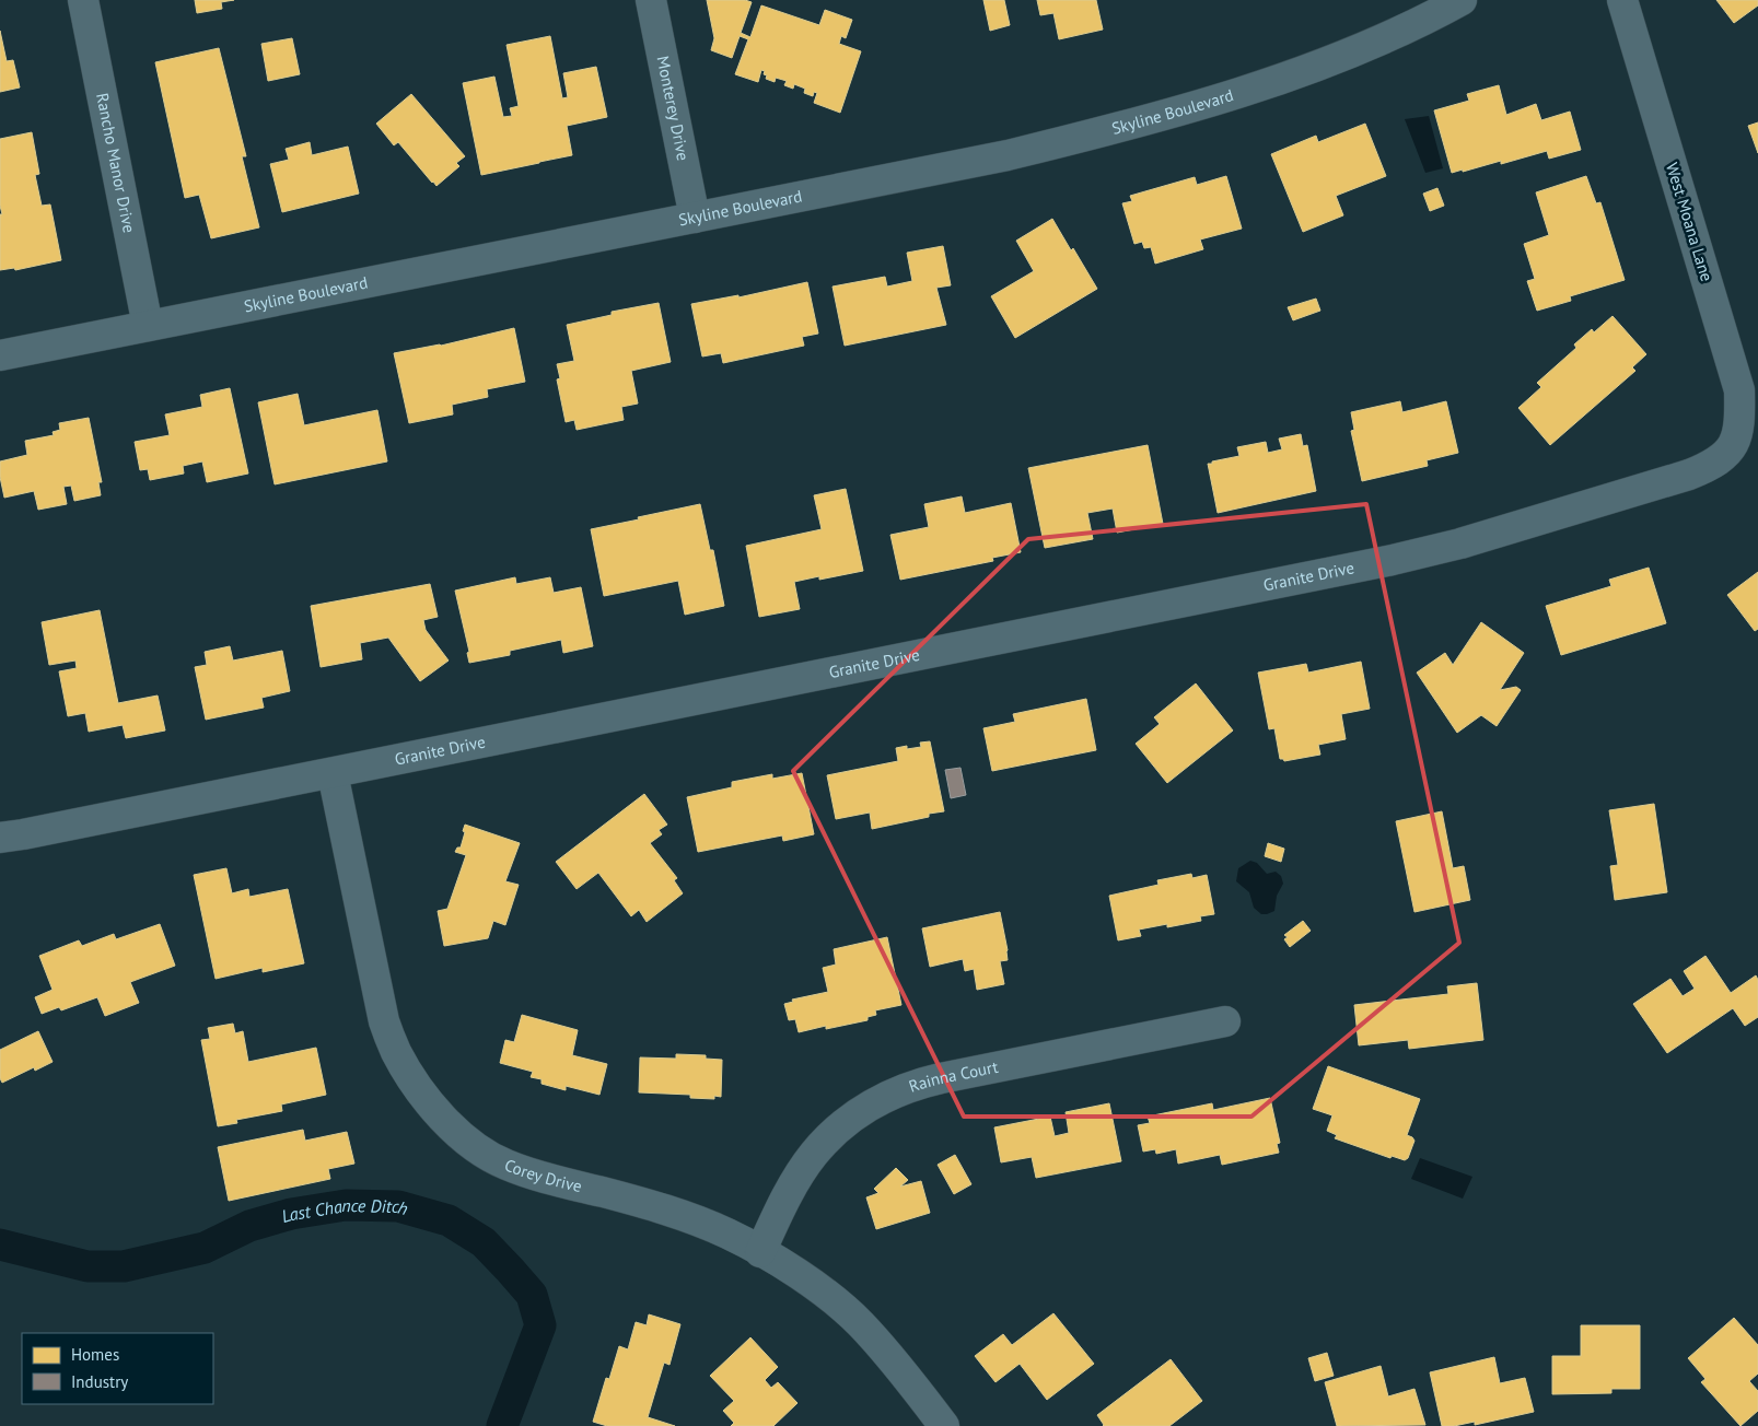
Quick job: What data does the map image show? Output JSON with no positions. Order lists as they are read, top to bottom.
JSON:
{
  "streets": {
    "street": [
      "Monterey Drive",
      "Skyline Boulevard",
      "Rancho Manor Drive",
      "West Moana Lane",
      "Granite Drive",
      "Rainna Court",
      "Corey Drive"
    ]
  },
  "crossings": [
    ["Monterey Drive", "Skyline Boulevard"],
    ["Skyline Boulevard", "Rancho Manor Drive"],
    ["West Moana Lane", "Granite Drive"],
    ["Granite Drive", "Corey Drive"],
    ["Rainna Court", "Corey Drive"]
  ],
  "water": ["Last Chance Ditch"],
  "legend": ["Homes", "Industry"]
}
